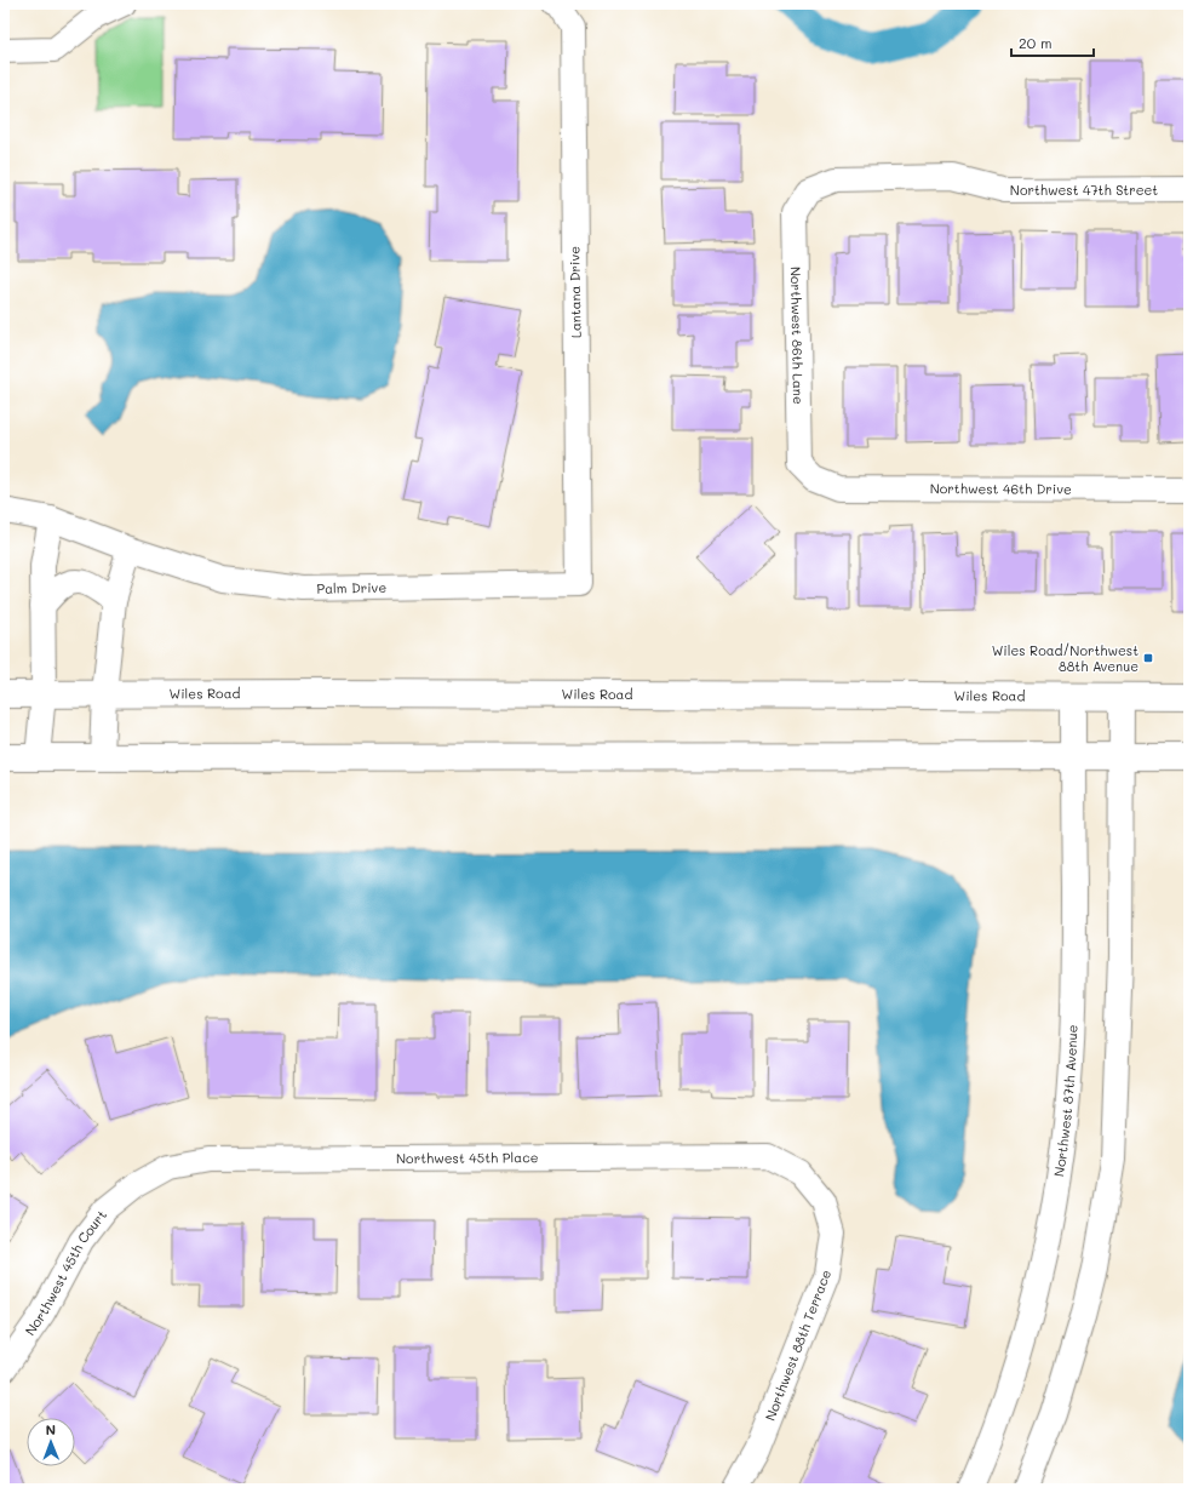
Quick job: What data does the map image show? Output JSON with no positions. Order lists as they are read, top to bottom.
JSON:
{
  "streets": {
    "main road": ["Wiles Road"],
    "street": [
      "Northwest 47th Street",
      "Lantana Drive",
      "Northwest 86th Lane",
      "Northwest 46th Drive",
      "Palm Drive",
      "Northwest 87th Avenue",
      "Northwest 45th Place",
      "Northwest 45th Court",
      "Northwest 88th Terrace"
    ]
  },
  "crossings": [
    ["Northwest 47th Street", "Northwest 86th Lane"],
    ["Lantana Drive", "Palm Drive"],
    ["Northwest 86th Lane", "Northwest 46th Drive"],
    ["Wiles Road", "Northwest 87th Avenue"],
    ["Northwest 45th Place", "Northwest 45th Court"],
    ["Northwest 45th Place", "Northwest 88th Terrace"]
  ],
  "places": {
    "transit": ["Wiles Road/Northwest 88th Avenue"]
  },
  "scale_bar": "20 m",
  "north": "top"
}
